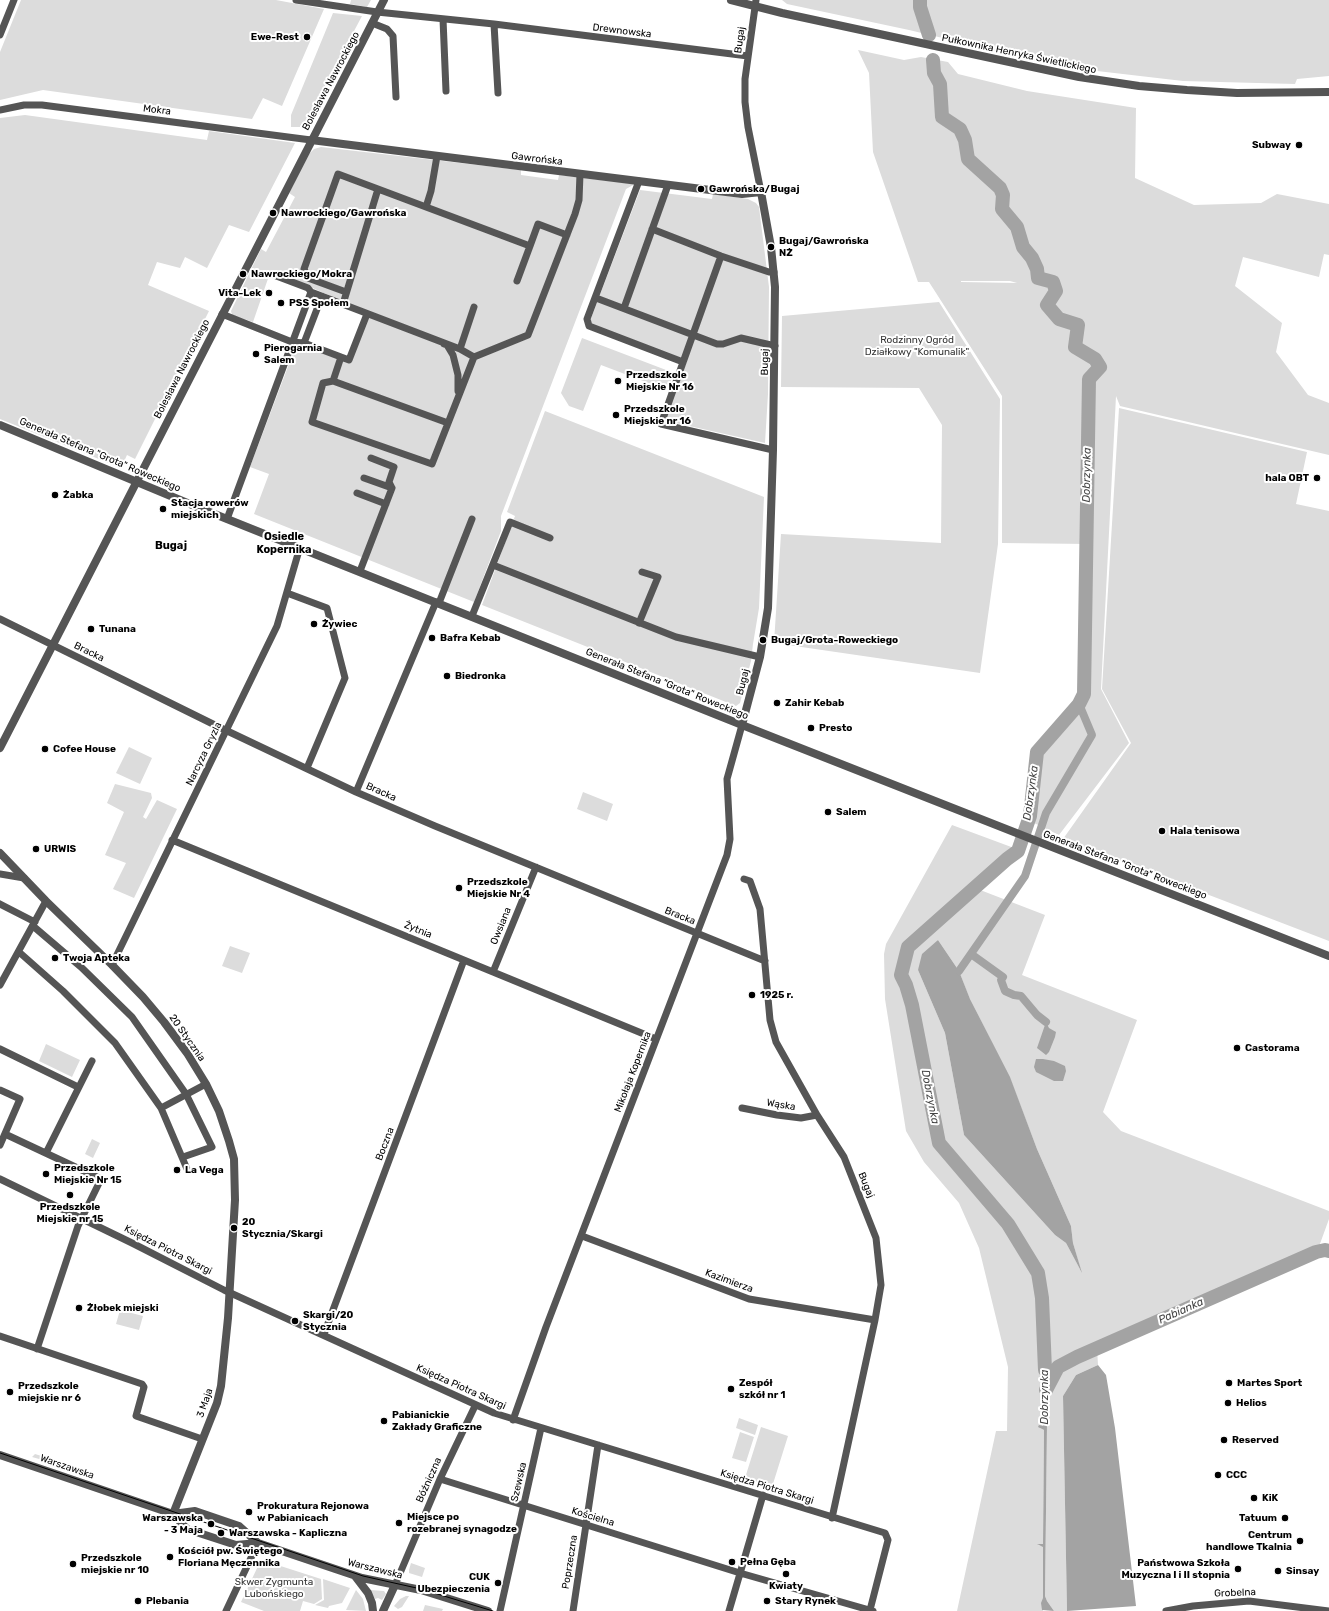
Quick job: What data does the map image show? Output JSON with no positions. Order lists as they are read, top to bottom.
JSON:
{
  "streets": {
    "street": [
      "Drewnowska",
      "Bugaj",
      "Pułkownika Henryka Świetlickiego",
      "Bolesława Nawrockiego",
      "Mokra",
      "Gawrońska",
      "Generała Stefana \"Grota\" Roweckiego",
      "Bracka",
      "Narcyza Gryzla",
      "Owsiana",
      "Żytnia",
      "20 Stycznia",
      "Mikołaja Kopernika",
      "Wąska",
      "Boczna",
      "Księdza Piotra Skargi",
      "Kazimierza",
      "3 Maja",
      "Warszawska",
      "Bóźniczna",
      "Szewska",
      "Kościelna",
      "Poprzeczna",
      "Grobelna"
    ]
  },
  "crossings": [
    ["Drewnowska", "Bugaj"],
    ["Drewnowska", "Bolesława Nawrockiego"],
    ["Bugaj", "Pułkownika Henryka Świetlickiego"],
    ["Bugaj", "Gawrońska"],
    ["Bugaj", "Generała Stefana \"Grota\" Roweckiego"],
    ["Bugaj", "Bracka"],
    ["Bugaj", "Mikołaja Kopernika"],
    ["Bugaj", "Wąska"],
    ["Bugaj", "Księdza Piotra Skargi"],
    ["Bugaj", "Kazimierza"],
    ["Bolesława Nawrockiego", "Mokra"],
    ["Bolesława Nawrockiego", "Gawrońska"],
    ["Bolesława Nawrockiego", "Generała Stefana \"Grota\" Roweckiego"],
    ["Bolesława Nawrockiego", "Bracka"],
    ["Mokra", "Gawrońska"],
    ["Generała Stefana \"Grota\" Roweckiego", "Narcyza Gryzla"],
    ["Generała Stefana \"Grota\" Roweckiego", "Mikołaja Kopernika"],
    ["Bracka", "Narcyza Gryzla"],
    ["Bracka", "Owsiana"],
    ["Bracka", "Mikołaja Kopernika"],
    ["Narcyza Gryzla", "Żytnia"],
    ["Narcyza Gryzla", "20 Stycznia"],
    ["Owsiana", "Żytnia"],
    ["Żytnia", "Mikołaja Kopernika"],
    ["Żytnia", "Boczna"],
    ["20 Stycznia", "Księdza Piotra Skargi"],
    ["20 Stycznia", "3 Maja"],
    ["Mikołaja Kopernika", "Księdza Piotra Skargi"],
    ["Mikołaja Kopernika", "Kazimierza"],
    ["Boczna", "Księdza Piotra Skargi"],
    ["Księdza Piotra Skargi", "3 Maja"],
    ["Księdza Piotra Skargi", "Bóźniczna"],
    ["Księdza Piotra Skargi", "Szewska"],
    ["Księdza Piotra Skargi", "Poprzeczna"],
    ["3 Maja", "Warszawska"],
    ["Warszawska", "Bóźniczna"],
    ["Bóźniczna", "Kościelna"],
    ["Szewska", "Kościelna"],
    ["Kościelna", "Poprzeczna"]
  ],
  "districts": ["Osiedle Kopernika", "Bugaj"],
  "water": ["Dobrzynka", "Pabianka"],
  "parks": ["Rodzinny Ogród Działkowy \"Komunalik\"", "Skwer Zygmunta Lubońskiego"],
  "places": [
    "Ewe-Rest",
    "Subway",
    "Gawrońska/Bugaj",
    "Nawrockiego/Gawrońska",
    "Bugaj/Gawrońska NŻ",
    "Nawrockiego/Mokra",
    "Vita-Lek",
    "PSS Społem",
    "Pierogarnia Salem",
    "Przedszkole Miejskie Nr 16",
    "Przedszkole Miejskie nr 16",
    "hala OBT",
    "Żabka",
    "Stacja rowerów miejskich",
    "Żywiec",
    "Tunana",
    "Bafra Kebab",
    "Bugaj/Grota-Roweckiego",
    "Biedronka",
    "Zahir Kebab",
    "Presto",
    "Cofee House",
    "Salem",
    "Hala tenisowa",
    "URWIS",
    "Przedszkole Miejskie Nr 4",
    "Twoja Apteka",
    "1925 r.",
    "Castorama",
    "La Vega",
    "Przedszkole Miejskie Nr 15",
    "Przedszkole Miejskie nr 15",
    "20 Stycznia/Skargi",
    "Żłobek miejski",
    "Skargi/20 Stycznia",
    "Martes Sport",
    "Zespół szkół nr 1",
    "Przedszkole miejskie nr 6",
    "Helios",
    "Pabianickie Zakłady Graficzne",
    "Reserved",
    "CCC",
    "KiK",
    "Prokuratura Rejonowa w Pabianicach",
    "Tatuum",
    "Miejsce po rozebranej synagodze",
    "Warszawska - 3 Maja",
    "Warszawska - Kapliczna",
    "Centrum handlowe Tkalnia",
    "Kościół pw. Świętego Floriana Męczennika",
    "Pełna Gęba",
    "Przedszkole miejskie nr 10",
    "Państwowa Szkoła Muzyczna I i II stopnia",
    "Sinsay",
    "Kwiaty",
    "CUK Ubezpieczenia",
    "Plebania",
    "Stary Rynek"
  ]
}
